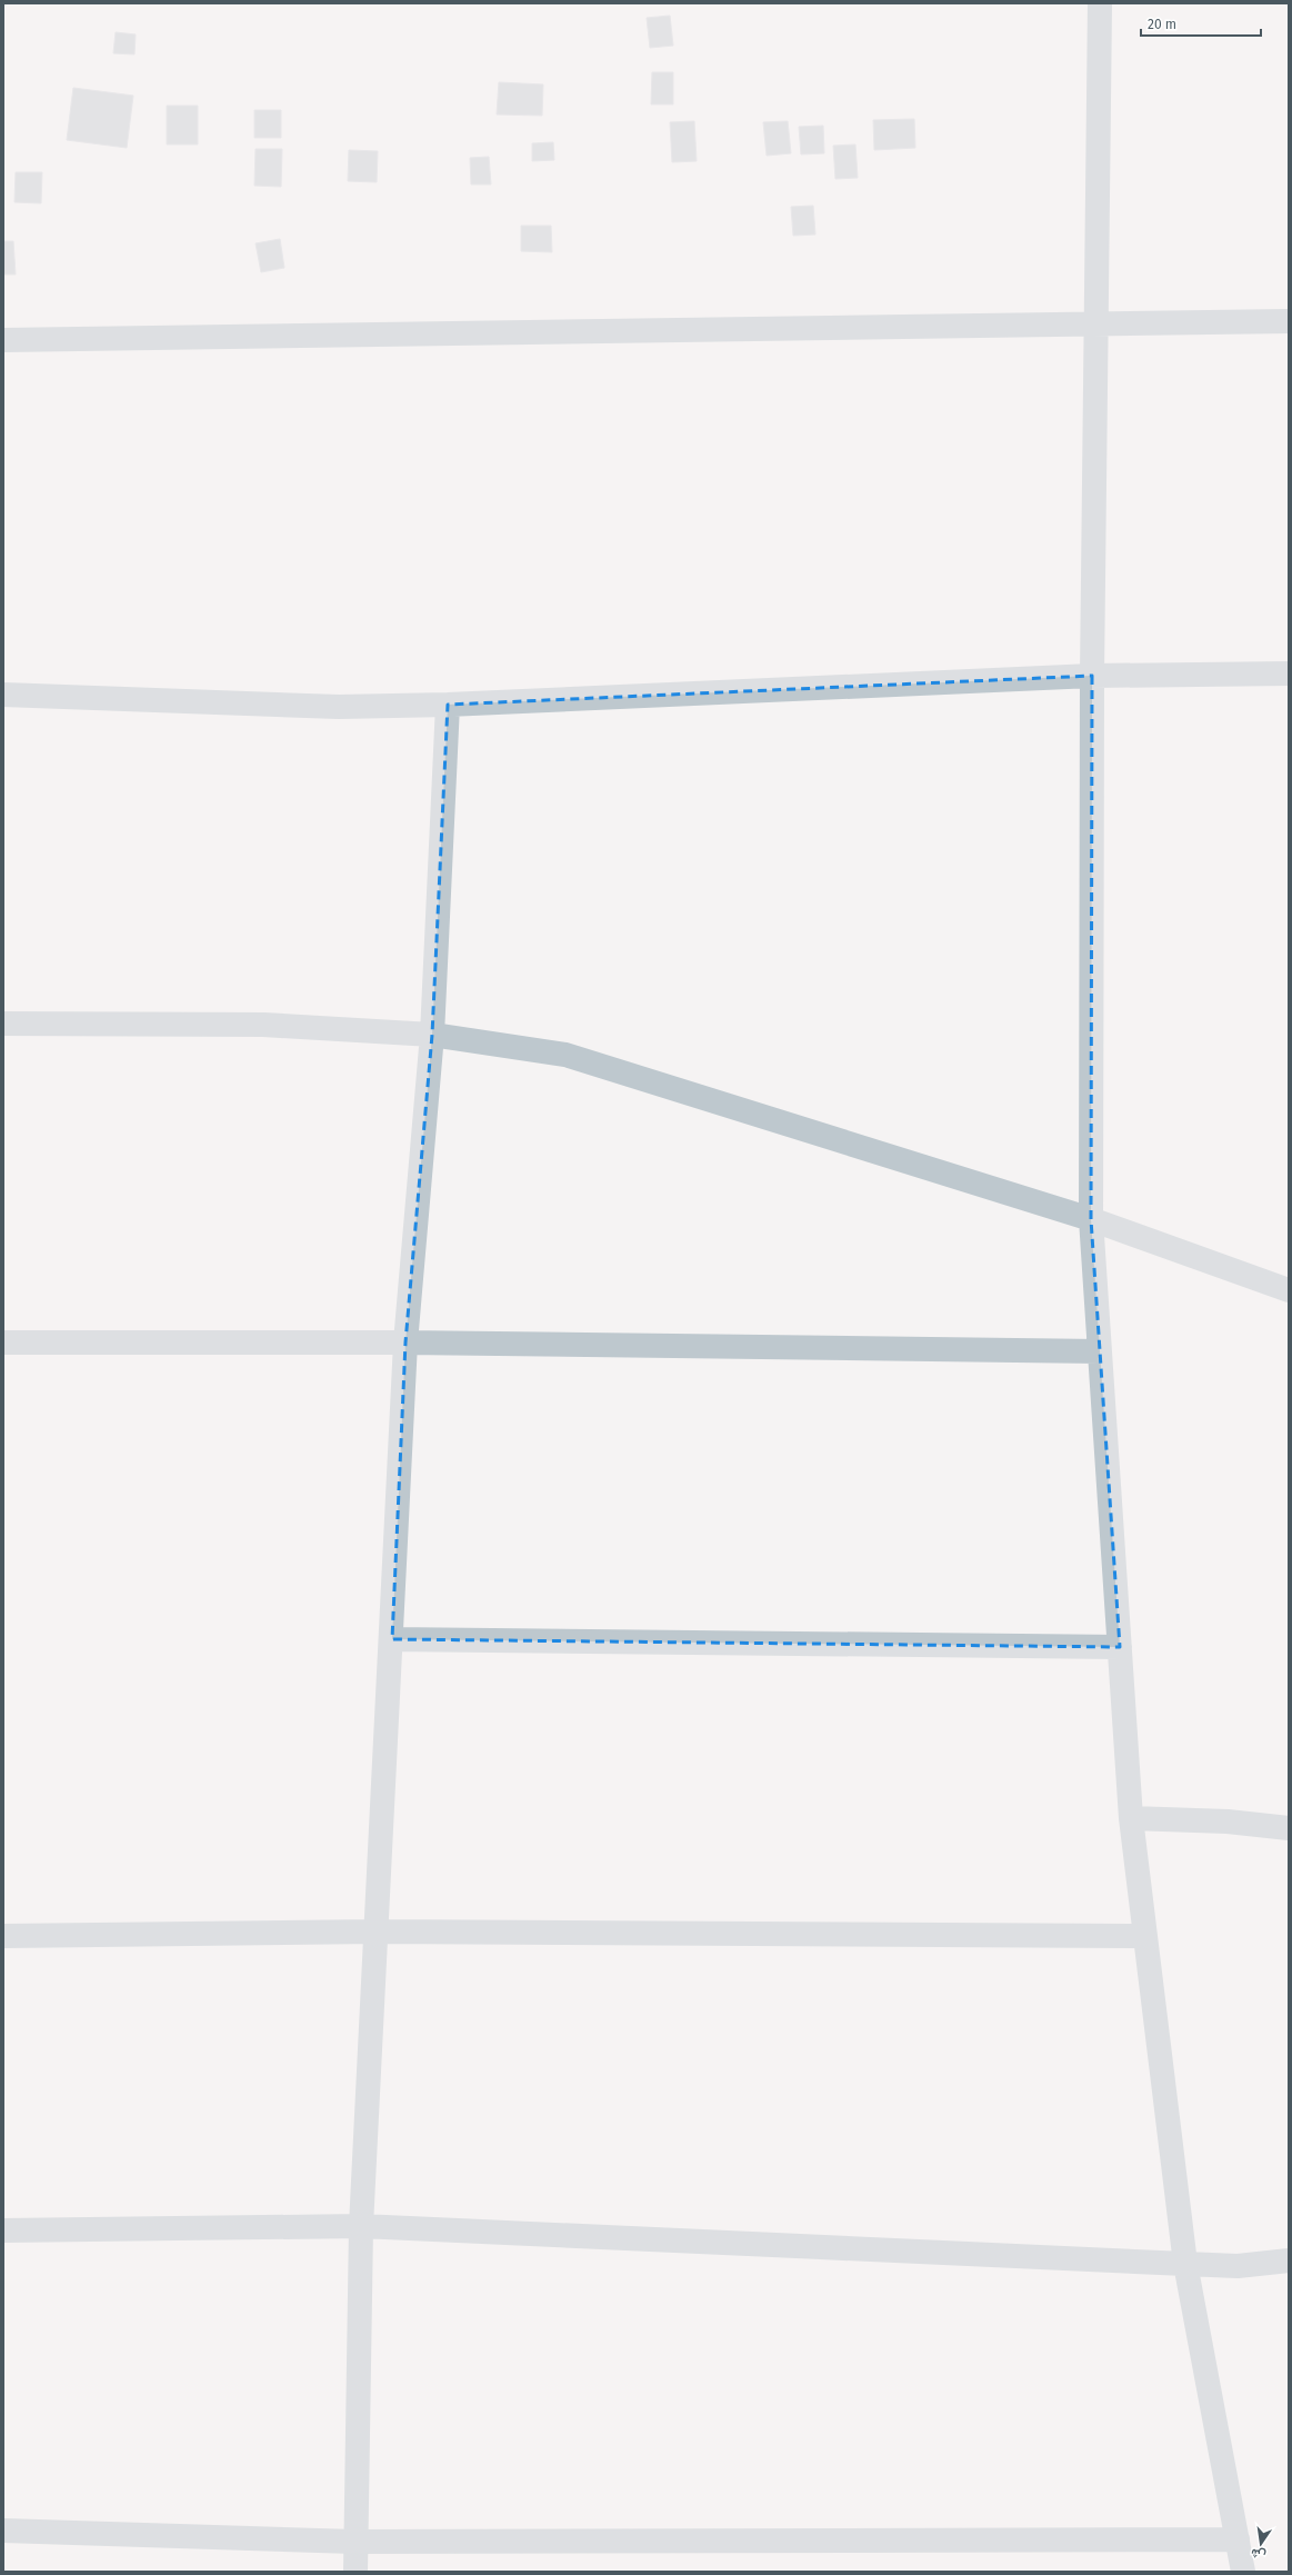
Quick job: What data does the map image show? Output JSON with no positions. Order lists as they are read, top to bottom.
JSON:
{
  "scale_bar": "20 m",
  "north": "bottom"
}
